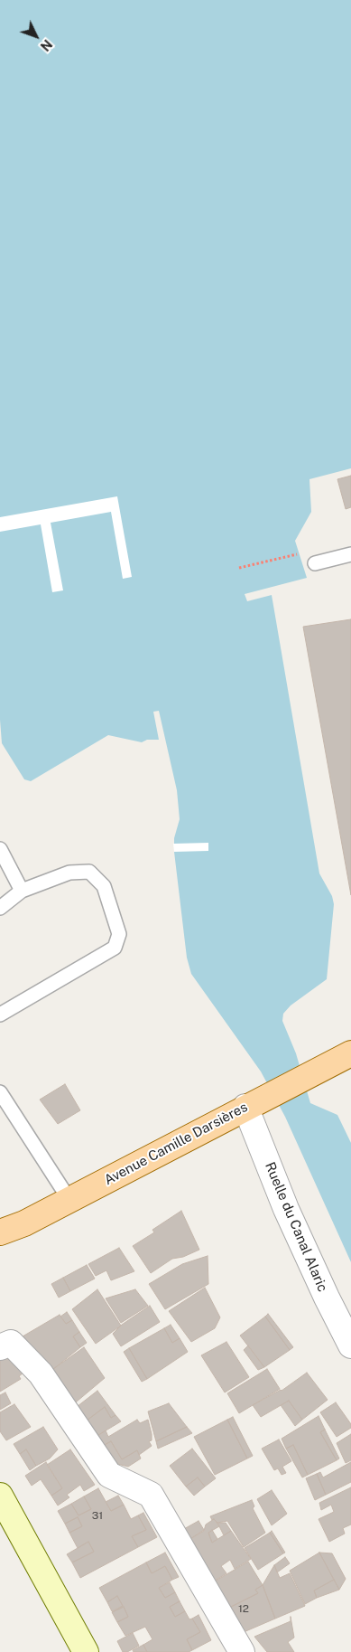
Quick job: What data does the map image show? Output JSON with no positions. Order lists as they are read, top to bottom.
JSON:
{
  "streets": {
    "main road": ["Avenue Camille Darsières"],
    "street": ["Ruelle du Canal Alaric"]
  },
  "crossings": [
    ["Avenue Camille Darsières", "Ruelle du Canal Alaric"]
  ],
  "house_numbers": ["31", "12"],
  "north": "bottom right"
}
